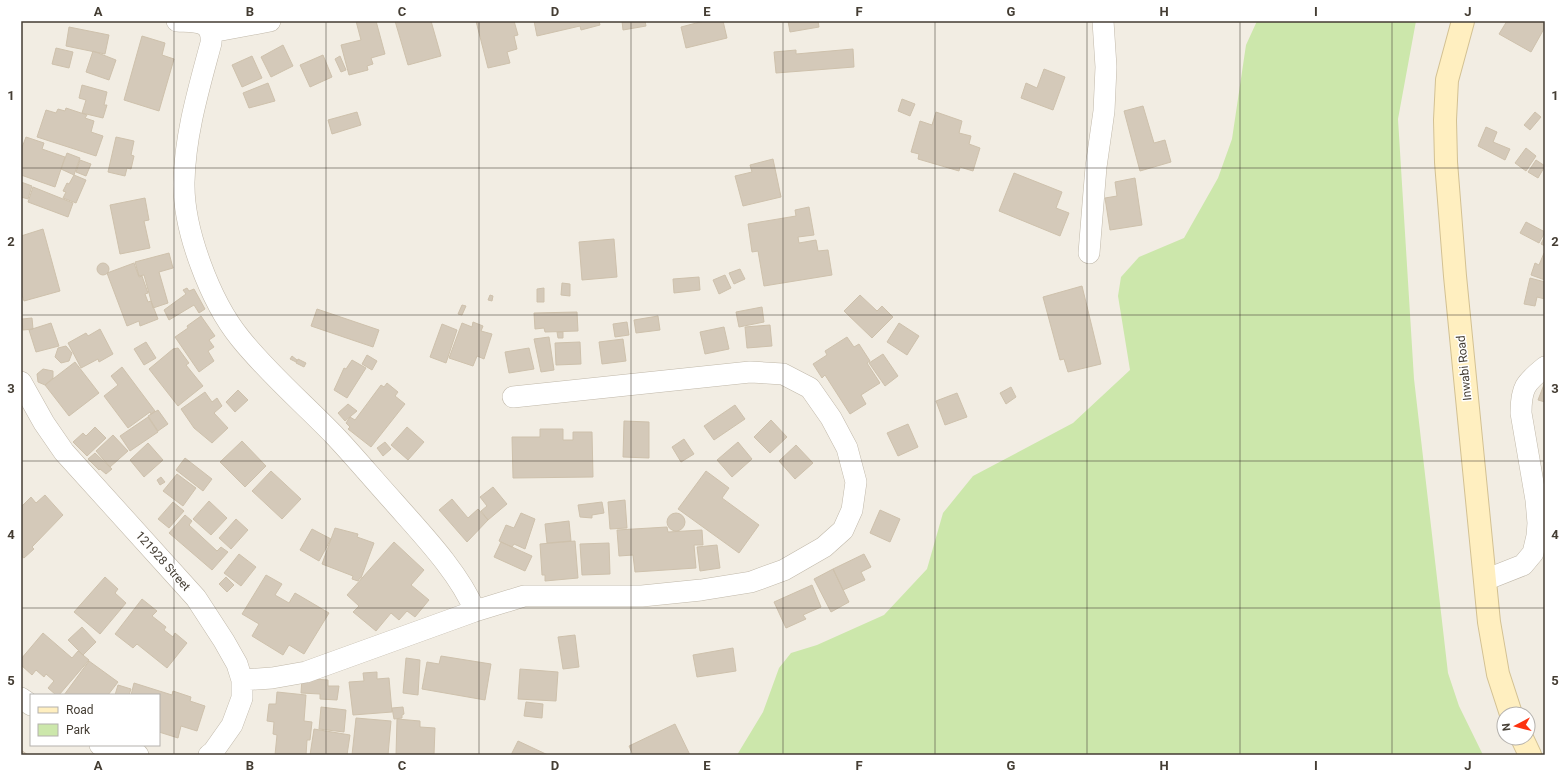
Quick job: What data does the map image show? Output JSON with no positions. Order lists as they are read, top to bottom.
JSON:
{
  "streets": {
    "street": ["Inwabi Road", "121928 Street"]
  },
  "legend": ["Road", "Park"],
  "north": "left",
  "grid": {
    "columns": [
      "A",
      "B",
      "C",
      "D",
      "E",
      "F",
      "G",
      "H",
      "I",
      "J"
    ],
    "rows": [
      "1",
      "2",
      "3",
      "4",
      "5"
    ]
  }
}
